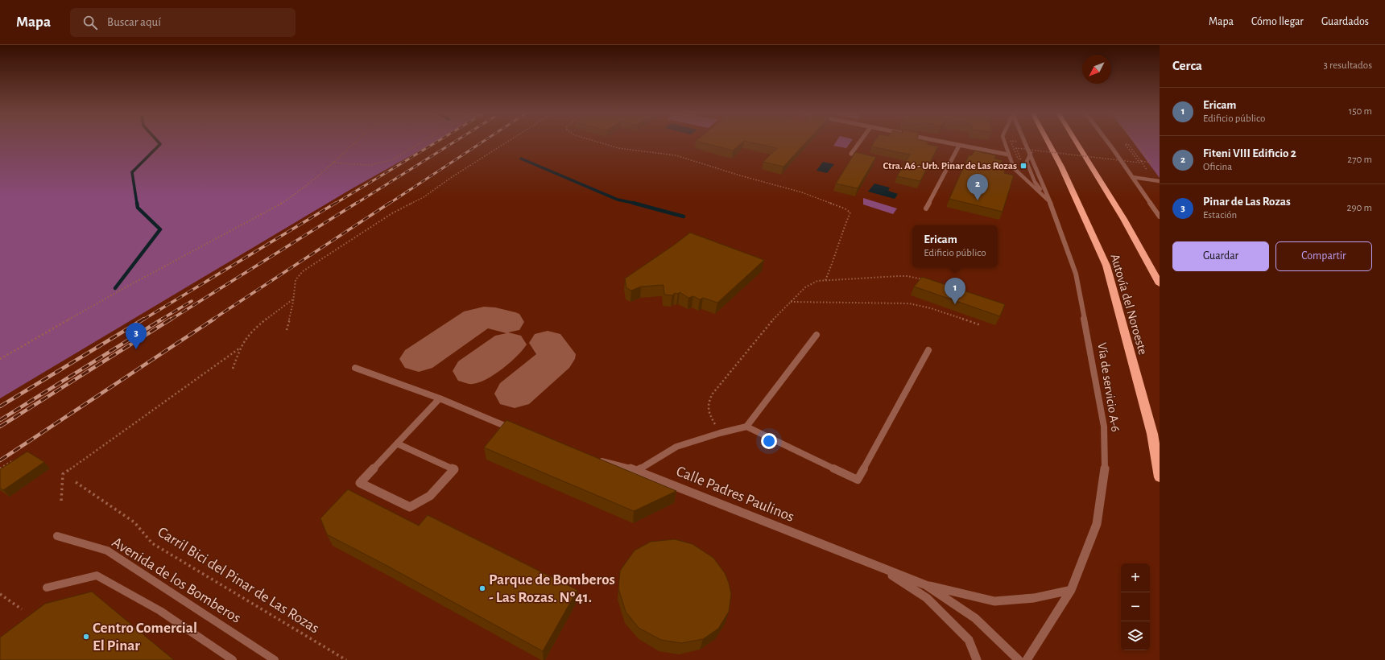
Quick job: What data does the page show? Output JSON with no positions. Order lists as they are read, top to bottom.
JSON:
{
  "streets": {
    "highway": ["Autovía del Noroeste"],
    "street": ["Vía de servicio A-6", "Calle Padres Paulinos"],
    "lane": ["Avenida de los Bomberos"],
    "path": ["Carril Bici del Pinar de Las Rozas"]
  },
  "crossings": [
    ["Vía de servicio A-6", "Calle Padres Paulinos"]
  ],
  "places": {
    "transit": ["Ctra. A6 - Urb. Pinar de Las Rozas"],
    "other": ["Parque de Bomberos - Las Rozas. Nº41.", "Centro Comercial El Pinar"]
  },
  "north": "bottom left",
  "page": {
    "header": "Mapa",
    "search": "Buscar aquí",
    "nav": ["Mapa", "Cómo llegar", "Guardados"],
    "heading": ["Cerca", "3 resultados"],
    "list": [
      {
        "mark": "1",
        "name": "Ericam",
        "note": "Edificio público",
        "value": "150 m"
      },
      {
        "mark": "2",
        "name": "Fiteni VIII Edificio 2",
        "note": "Oficina",
        "value": "270 m"
      },
      {
        "mark": "3",
        "name": "Pinar de Las Rozas",
        "note": "Estación",
        "value": "290 m"
      }
    ],
    "pins": ["2", "1", "3"],
    "popup": ["Ericam", "Edificio público"],
    "buttons": ["Guardar", "Compartir"],
    "map_buttons": ["+", "−"]
  }
}
